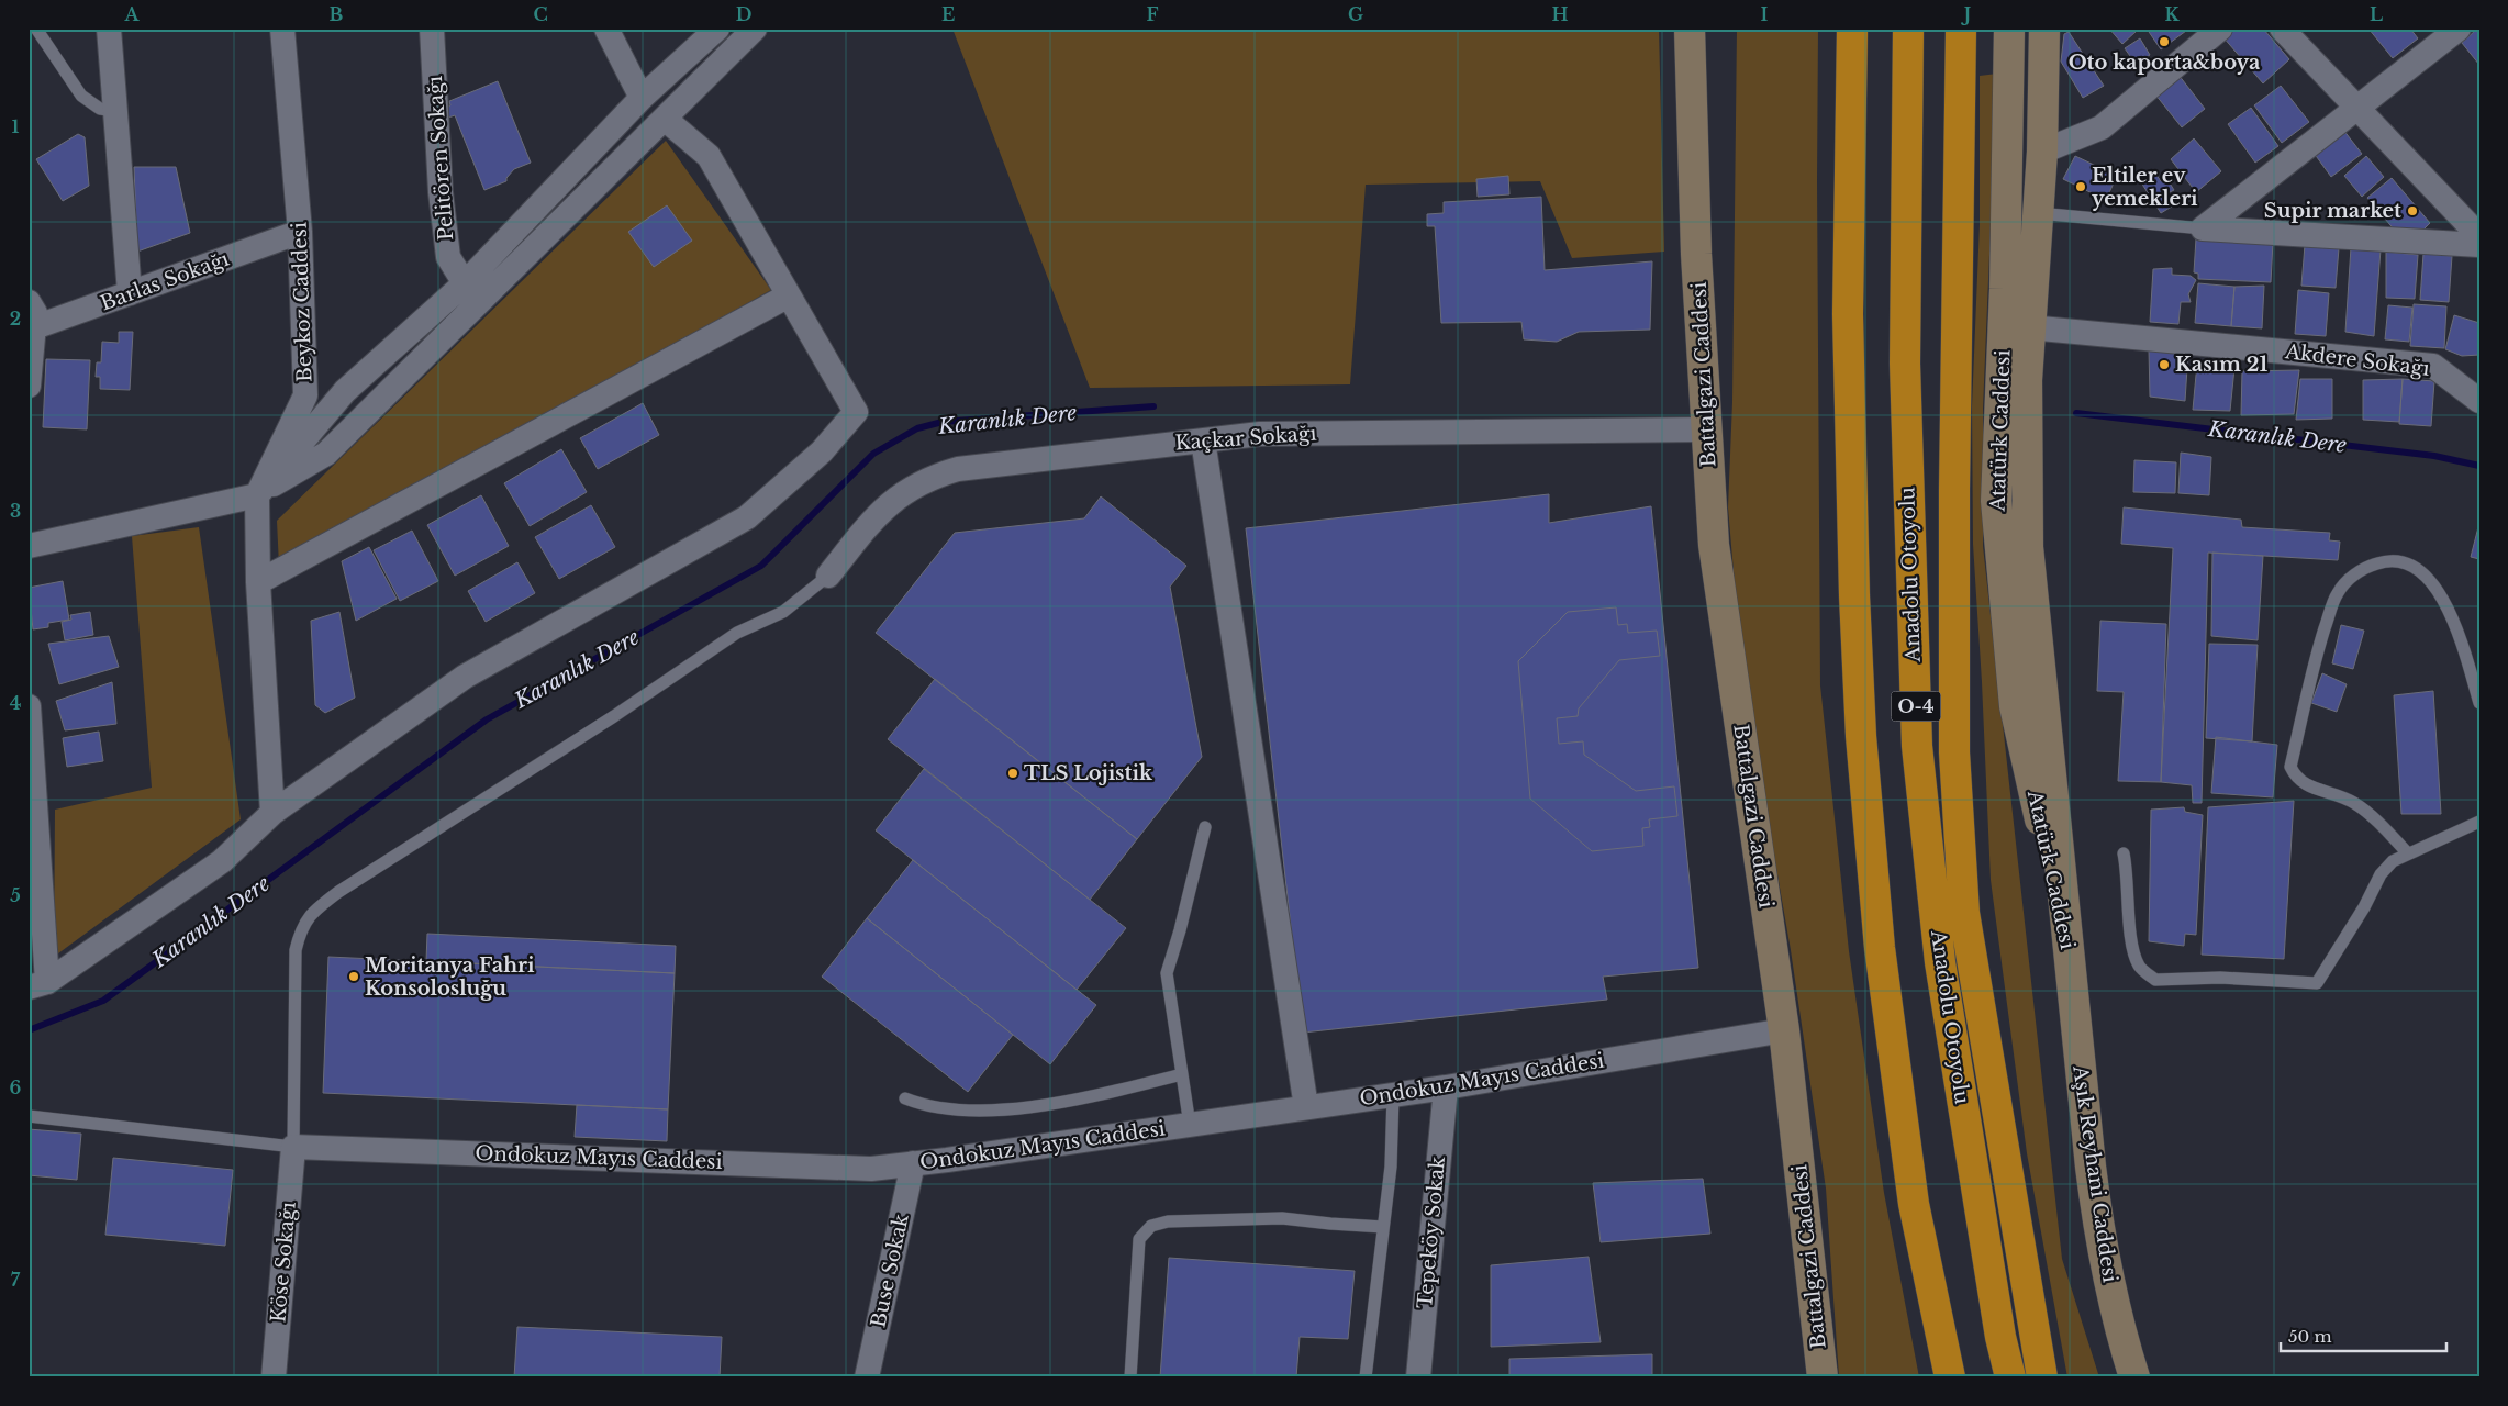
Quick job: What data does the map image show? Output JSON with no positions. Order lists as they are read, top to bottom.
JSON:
{
  "streets": {
    "highway": ["Anadolu Otoyolu", "O-4"],
    "main road": ["Battalgazi Caddesi", "Atatürk Caddesi", "Aşık Reyhani Caddesi"],
    "street": [
      "Pelitören Sokağı",
      "Barlas Sokağı",
      "Beykoz Caddesi",
      "Akdere Sokağı",
      "Kaçkar Sokağı",
      "Ondokuz Mayıs Caddesi",
      "Tepeköy Sokak",
      "Köse Sokağı",
      "Buse Sokak"
    ]
  },
  "crossings": [
    ["Barlas Sokağı", "Beykoz Caddesi"],
    ["Akdere Sokağı", "Atatürk Caddesi"],
    ["Battalgazi Caddesi", "Kaçkar Sokağı"],
    ["Battalgazi Caddesi", "Ondokuz Mayıs Caddesi"],
    ["Atatürk Caddesi", "Aşık Reyhani Caddesi"],
    ["Ondokuz Mayıs Caddesi", "Tepeköy Sokak"],
    ["Ondokuz Mayıs Caddesi", "Köse Sokağı"],
    ["Ondokuz Mayıs Caddesi", "Buse Sokak"]
  ],
  "water": ["Karanlık Dere"],
  "places": [
    "Oto kaporta&boya",
    "Eltiler ev yemekleri",
    "Supir market",
    "Kasım 21",
    "TLS Lojistik",
    "Moritanya Fahri Konsolosluğu"
  ],
  "scale_bar": "50 m",
  "grid": {
    "columns": [
      "A",
      "B",
      "C",
      "D",
      "E",
      "F",
      "G",
      "H",
      "I",
      "J",
      "K",
      "L"
    ],
    "rows": [
      "1",
      "2",
      "3",
      "4",
      "5",
      "6",
      "7"
    ]
  }
}
